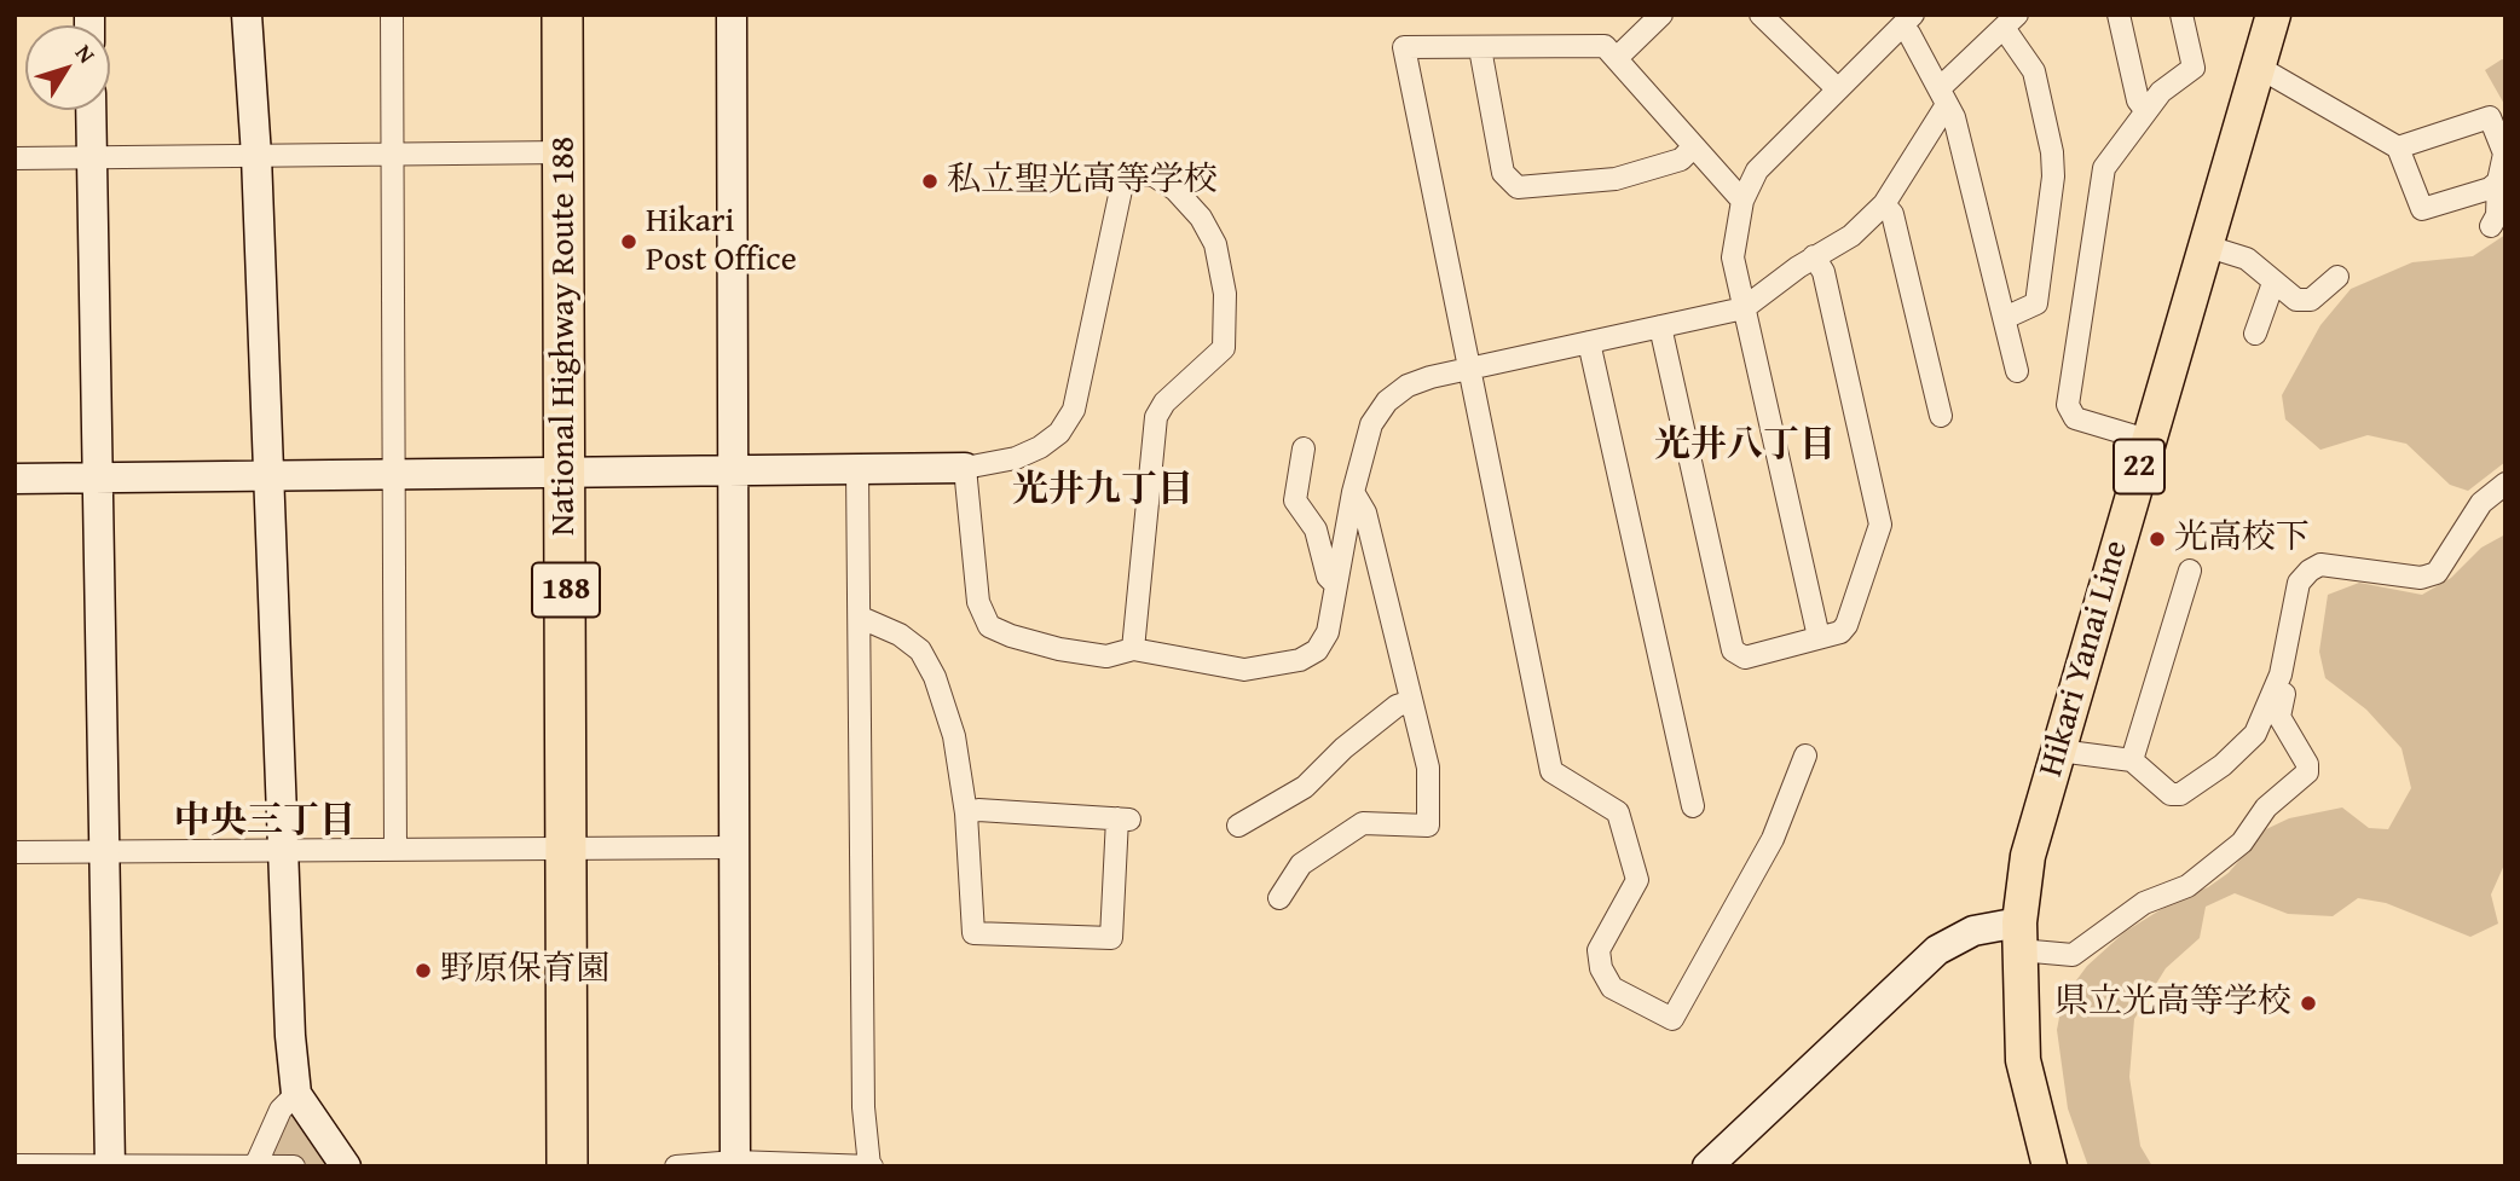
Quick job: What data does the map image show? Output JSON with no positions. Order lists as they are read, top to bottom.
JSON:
{
  "streets": {
    "highway": ["National Highway Route 188", "188"],
    "main road": ["22", "Hikari Yanai Line"]
  },
  "districts": ["光井八丁目", "光井九丁目", "中央三丁目"],
  "places": [
    "私立聖光高等学校",
    "Hikari Post Office",
    "光高校下",
    "野原保育園",
    "県立光高等学校"
  ],
  "north": "top right"
}
